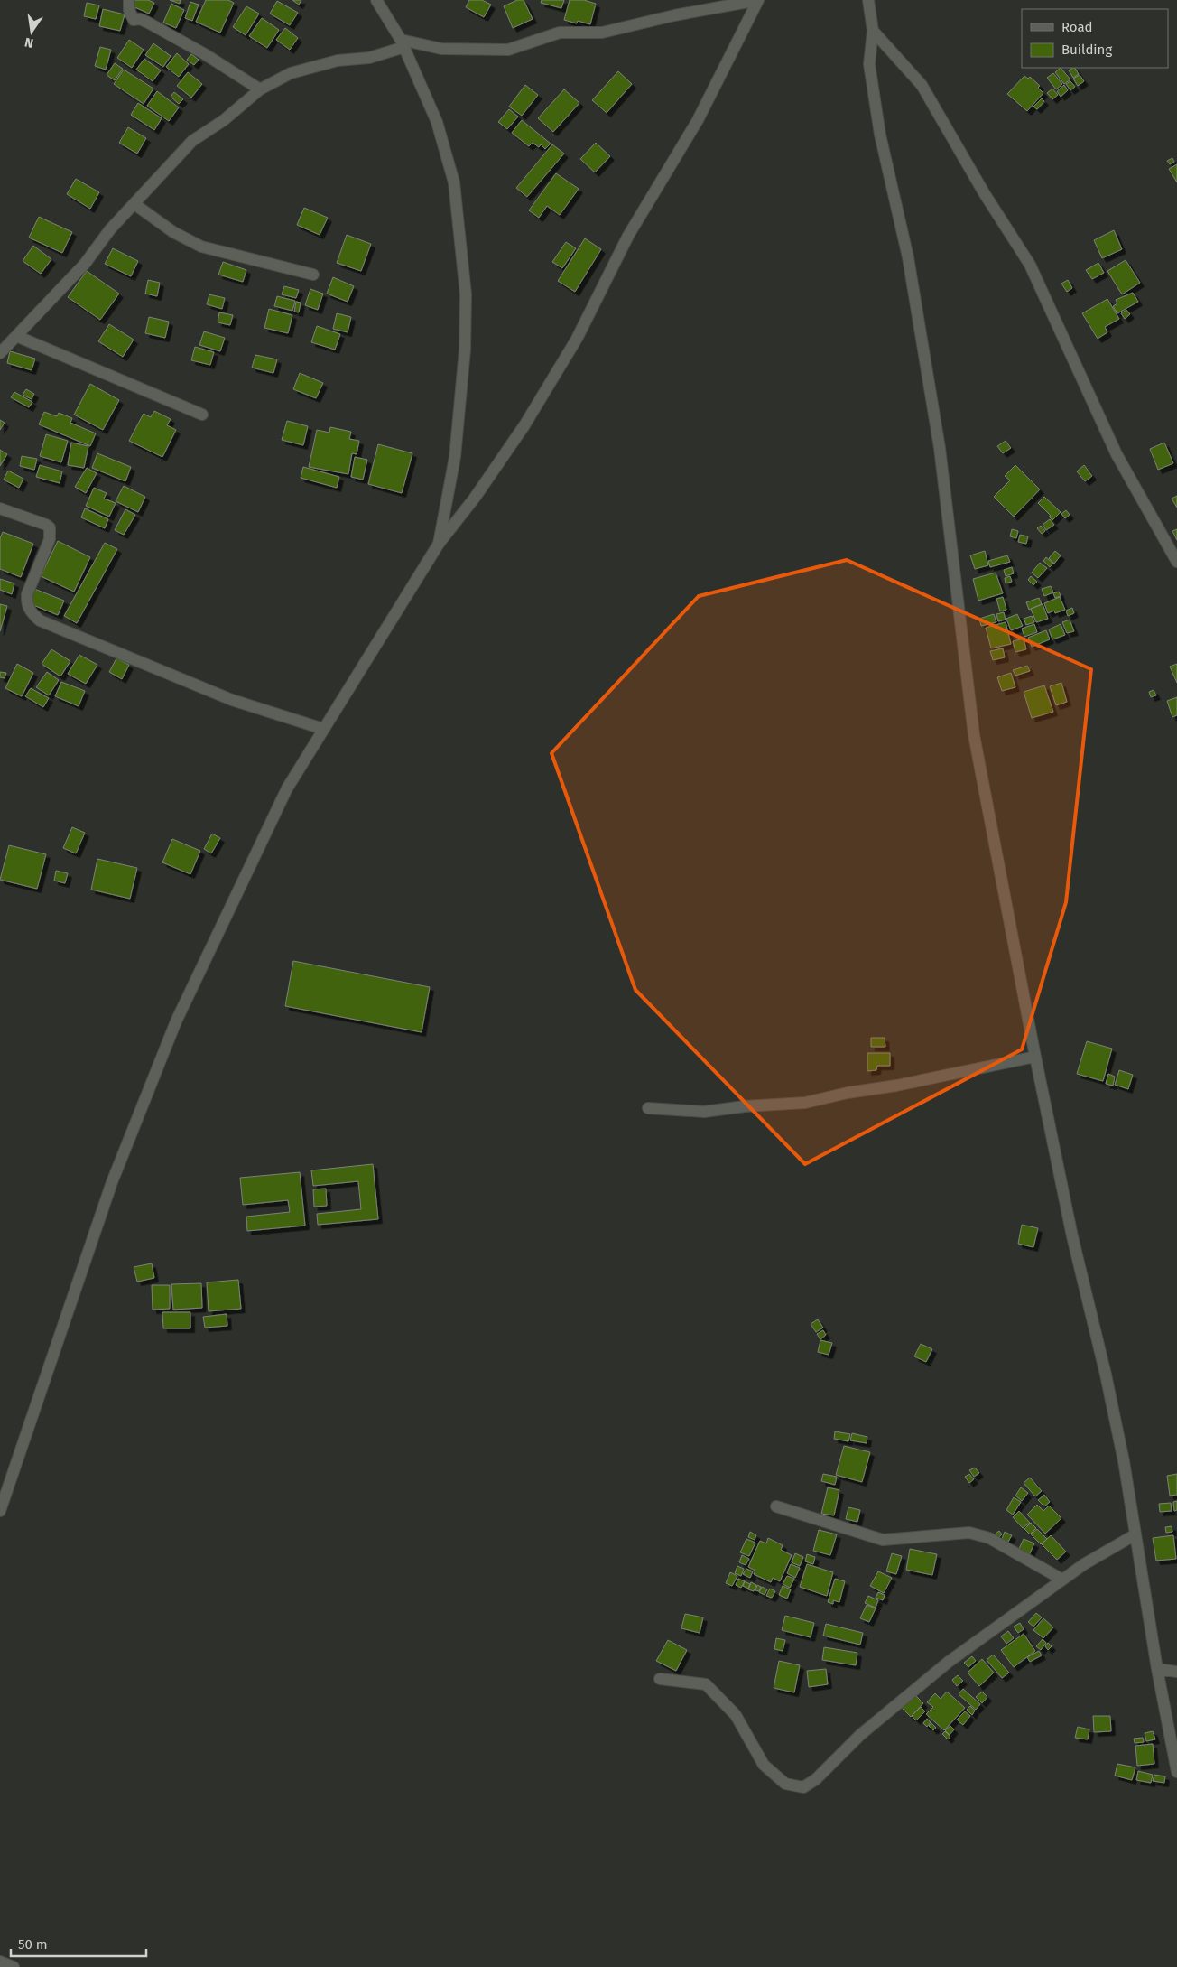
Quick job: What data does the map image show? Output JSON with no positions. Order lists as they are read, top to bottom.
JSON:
{
  "legend": ["Road", "Building"],
  "scale_bar": "50 m",
  "north": "bottom"
}
